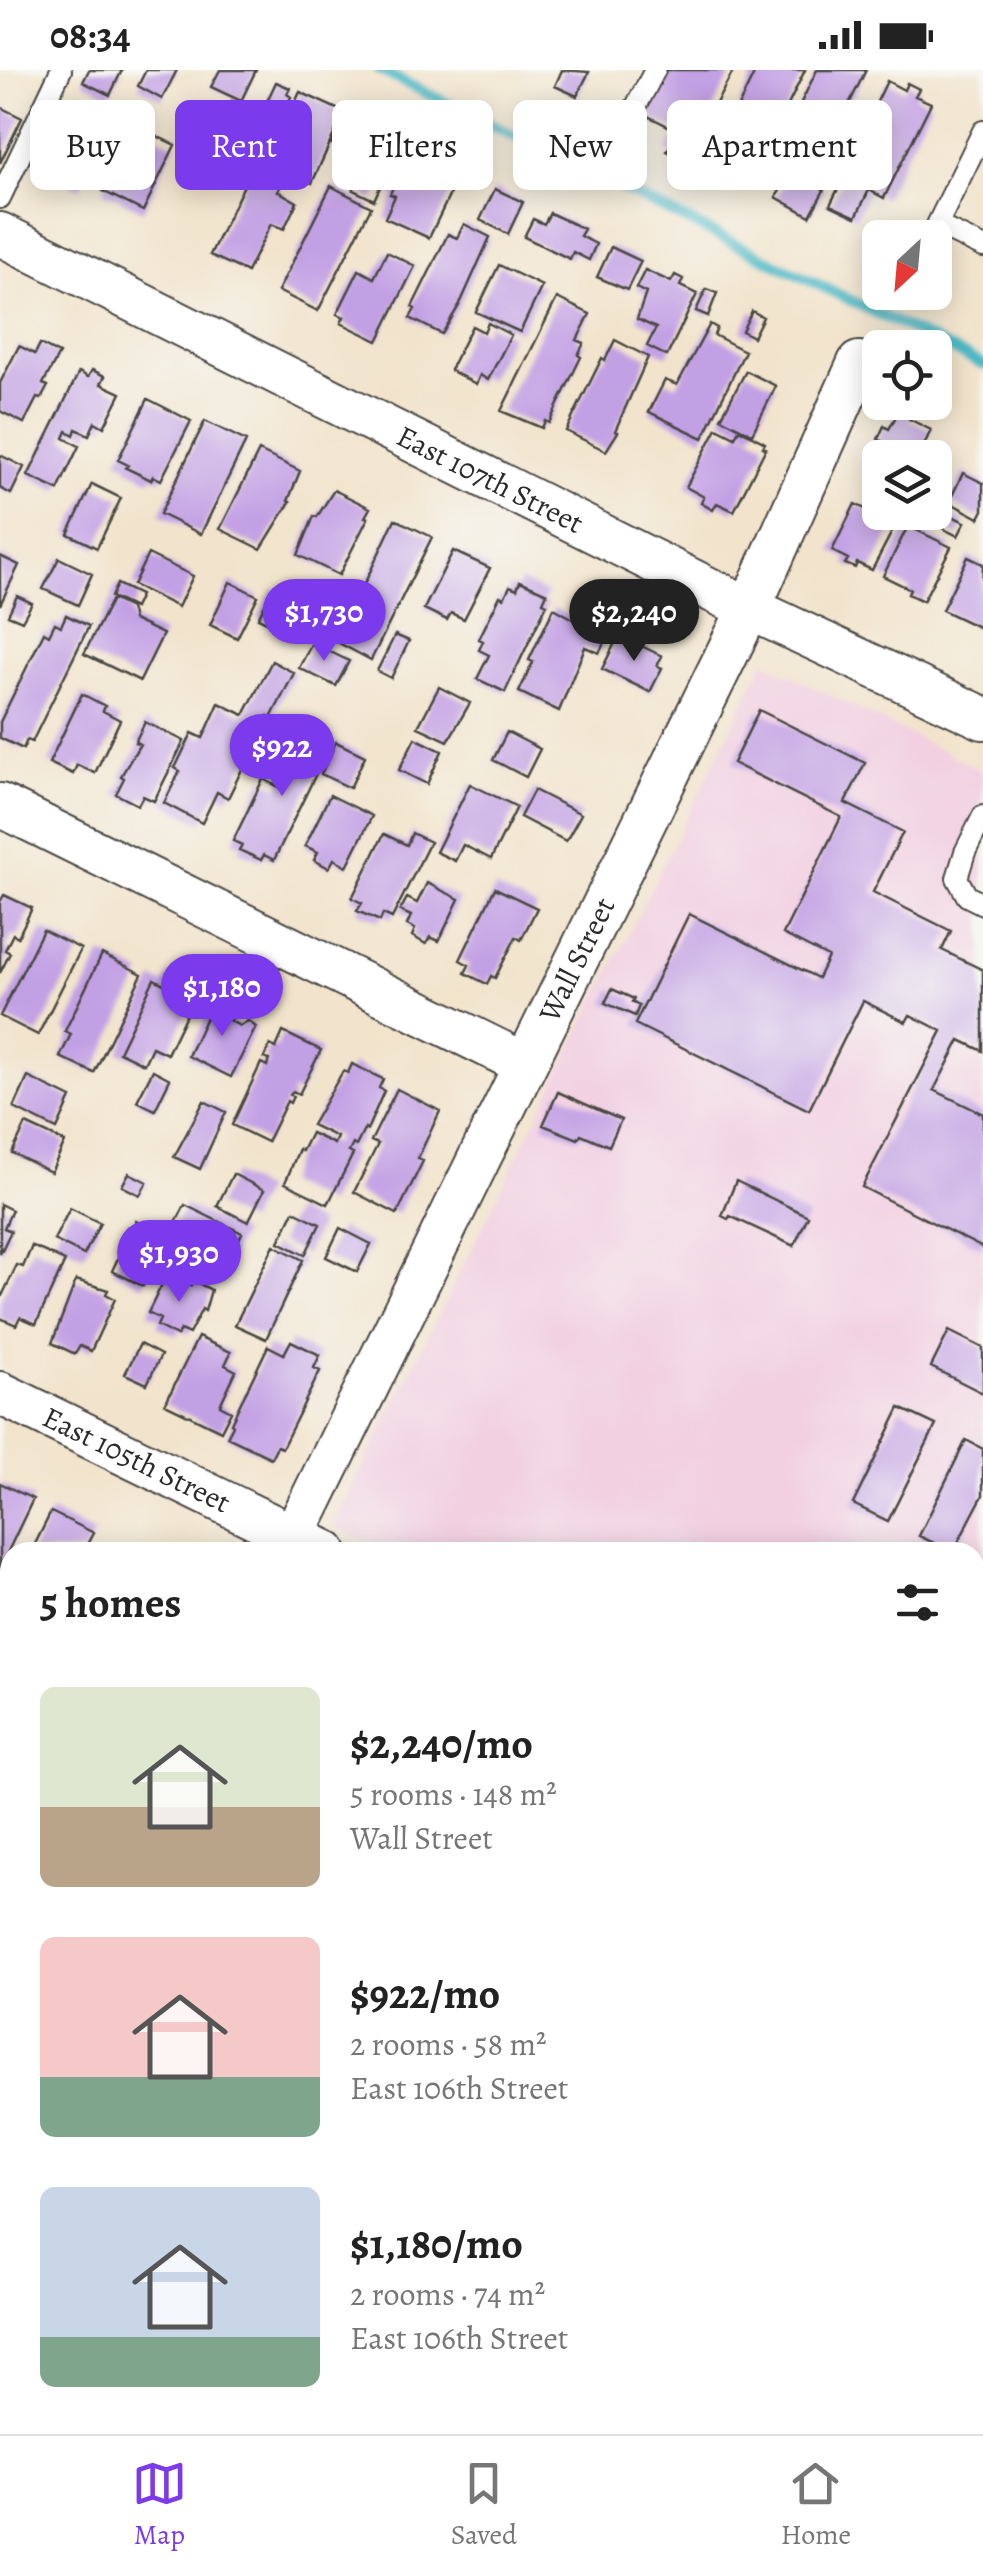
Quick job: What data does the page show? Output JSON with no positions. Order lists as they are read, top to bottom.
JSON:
{
  "streets": {
    "street": ["East 107th Street", "Wall Street", "East 105th Street"]
  },
  "crossings": [
    ["East 107th Street", "Wall Street"]
  ],
  "north": "bottom left",
  "page": {
    "status": "08:34",
    "chip": [
      "Buy",
      "Rent",
      "Filters",
      "New",
      "Apartment"
    ],
    "price": [
      "$1,730",
      "$2,240",
      "$922",
      "$1,180",
      "$1,930"
    ],
    "heading": "5 homes",
    "list": [
      {
        "name": "$2,240/mo",
        "note": "5 rooms · 148 m² · Wall Street"
      },
      {
        "name": "$922/mo",
        "note": "2 rooms · 58 m² · East 106th Street"
      },
      {
        "name": "$1,180/mo",
        "note": "2 rooms · 74 m² · East 106th Street"
      }
    ],
    "tabs": ["Map", "Saved", "Home"]
  }
}
